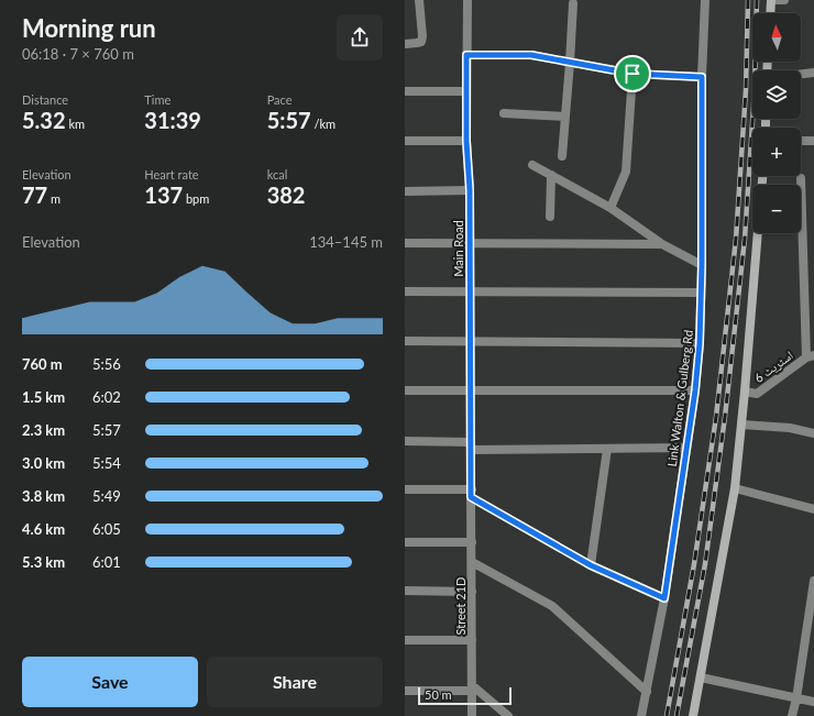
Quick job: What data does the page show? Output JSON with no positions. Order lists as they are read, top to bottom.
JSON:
{
  "streets": {
    "street": [
      "Main Road",
      "اسٹریٹ 6",
      "Link Walton & Gulberg Rd",
      "Street 21D"
    ]
  },
  "crossings": [
    ["Main Road", "Street 21D"]
  ],
  "scale_bar": "50 m",
  "north": "top",
  "page": {
    "heading": ["Morning run", "06:18 · 7 × 760 m"],
    "map_buttons": ["+", "−"],
    "stats": [
      ["Distance", "5.32 km"],
      ["Time", "31:39"],
      ["Pace", "5:57 /km"],
      ["Elevation", "77 m"],
      ["Heart rate", "137 bpm"],
      ["kcal", "382"]
    ],
    "chart": ["Elevation", "134–145 m"],
    "list": [
      {
        "name": "760 m",
        "note": "5:56"
      },
      {
        "name": "1.5 km",
        "note": "6:02"
      },
      {
        "name": "2.3 km",
        "note": "5:57"
      },
      {
        "name": "3.0 km",
        "note": "5:54"
      },
      {
        "name": "3.8 km",
        "note": "5:49"
      },
      {
        "name": "4.6 km",
        "note": "6:05"
      },
      {
        "name": "5.3 km",
        "note": "6:01"
      }
    ],
    "buttons": ["Save", "Share"],
    "scale": "50 m"
  }
}
